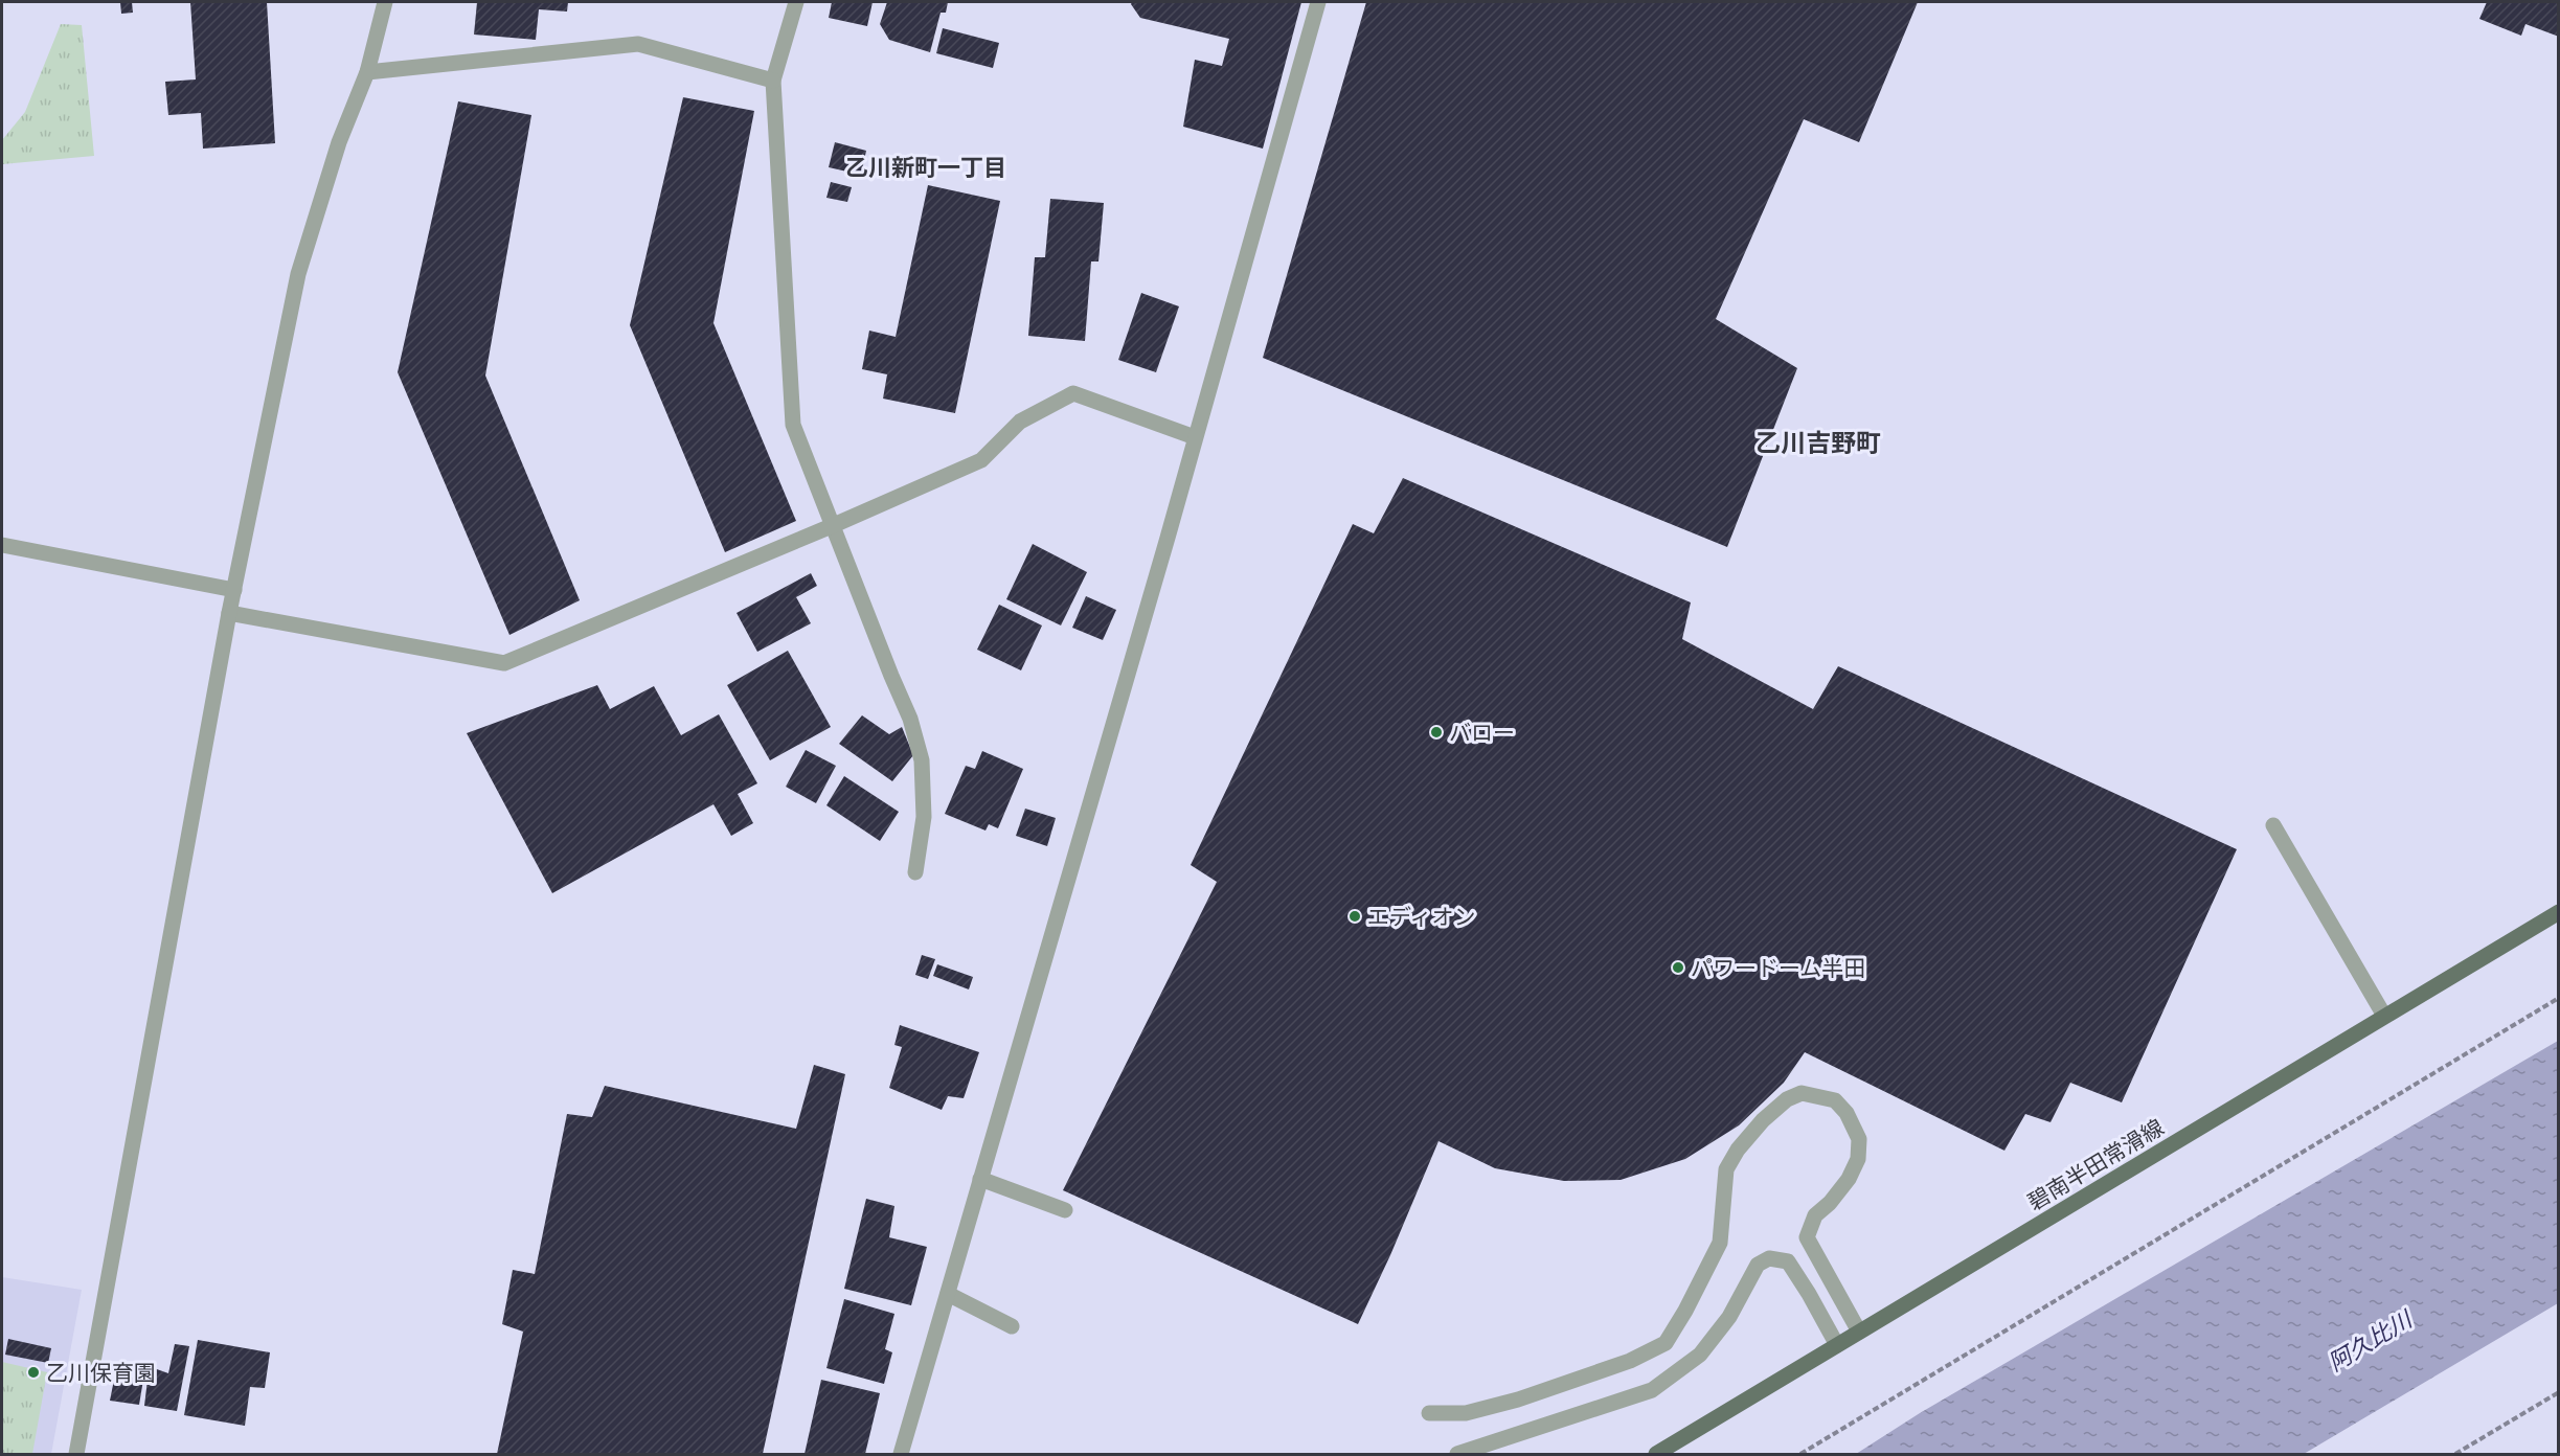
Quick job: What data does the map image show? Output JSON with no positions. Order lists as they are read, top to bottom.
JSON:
{
  "streets": {
    "main road": ["碧南半田常滑線"]
  },
  "districts": ["乙川新町一丁目", "乙川吉野町"],
  "water": ["阿久比川"],
  "places": [
    "バロー",
    "エディオン",
    "パワードーム半田",
    "乙川保育園"
  ]
}
